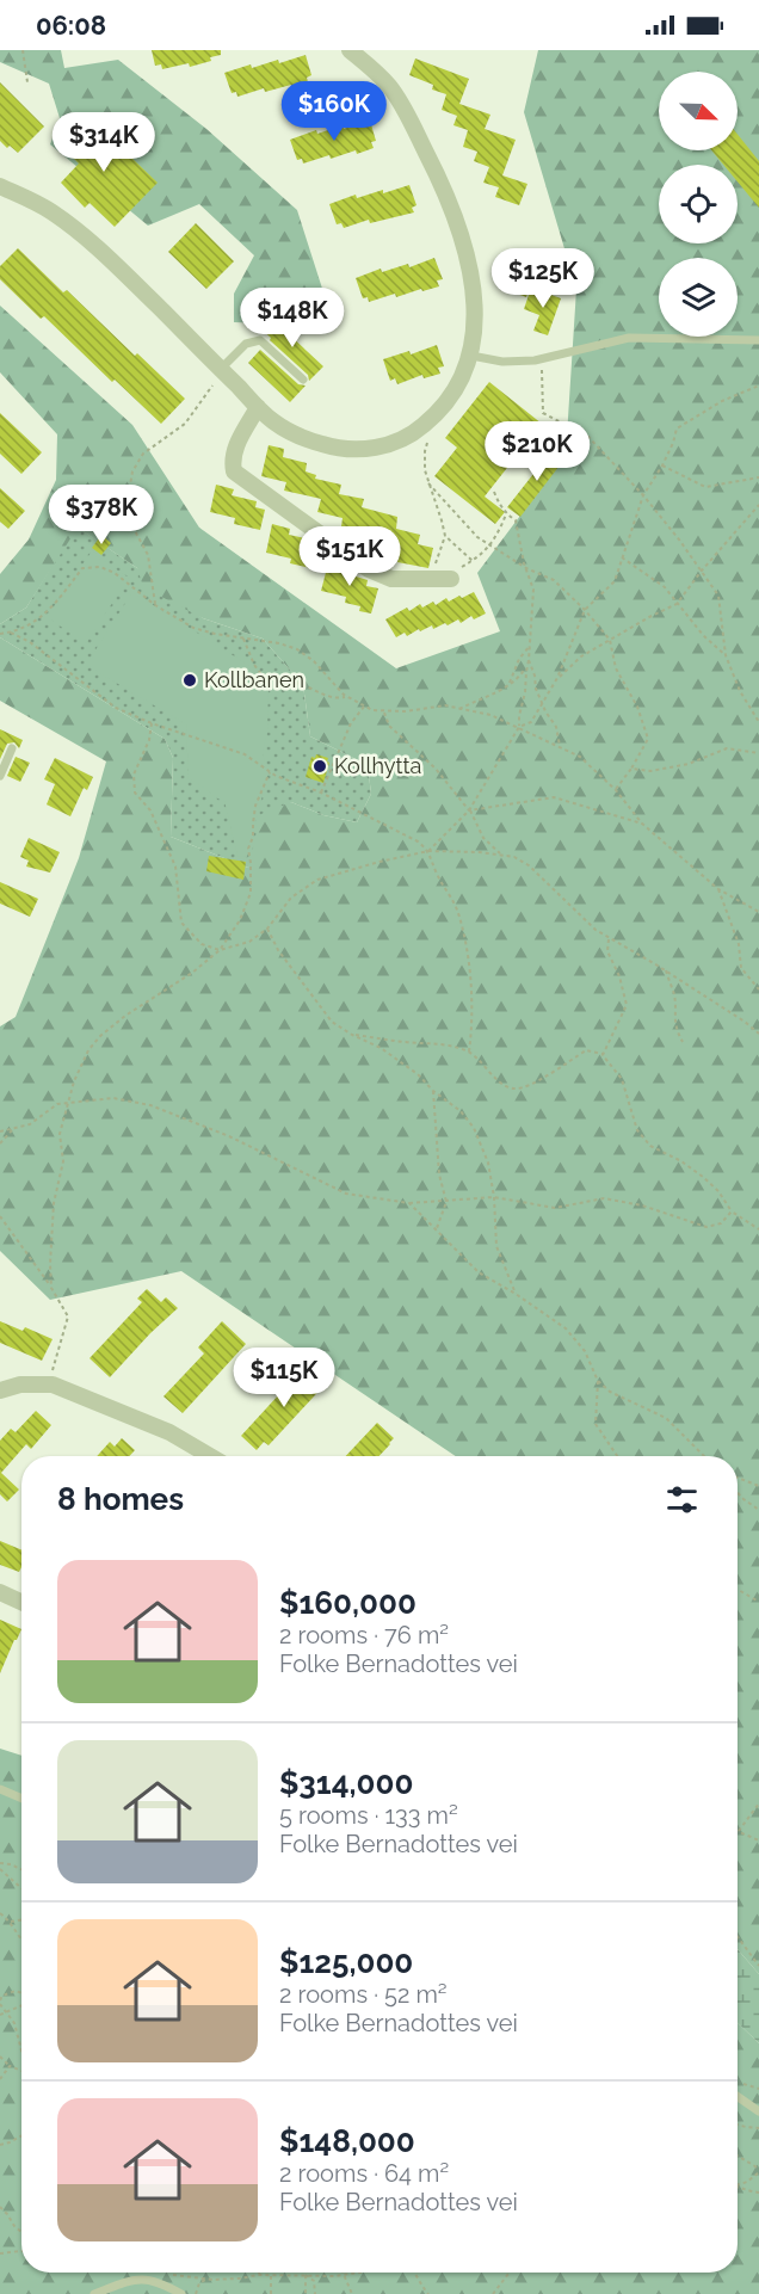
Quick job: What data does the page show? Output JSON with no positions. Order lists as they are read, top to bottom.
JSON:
{
  "places": ["Kollbanen", "Kollhytta"],
  "north": "bottom right",
  "page": {
    "status": "06:08",
    "price": [
      "$160K",
      "$314K",
      "$125K",
      "$148K",
      "$210K",
      "$378K",
      "$151K",
      "$115K"
    ],
    "heading": "8 homes",
    "list": [
      {
        "name": "$160,000",
        "note": "2 rooms · 76 m² · Folke Bernadottes vei"
      },
      {
        "name": "$314,000",
        "note": "5 rooms · 133 m² · Folke Bernadottes vei"
      },
      {
        "name": "$125,000",
        "note": "2 rooms · 52 m² · Folke Bernadottes vei"
      },
      {
        "name": "$148,000",
        "note": "2 rooms · 64 m² · Folke Bernadottes vei"
      }
    ]
  }
}
